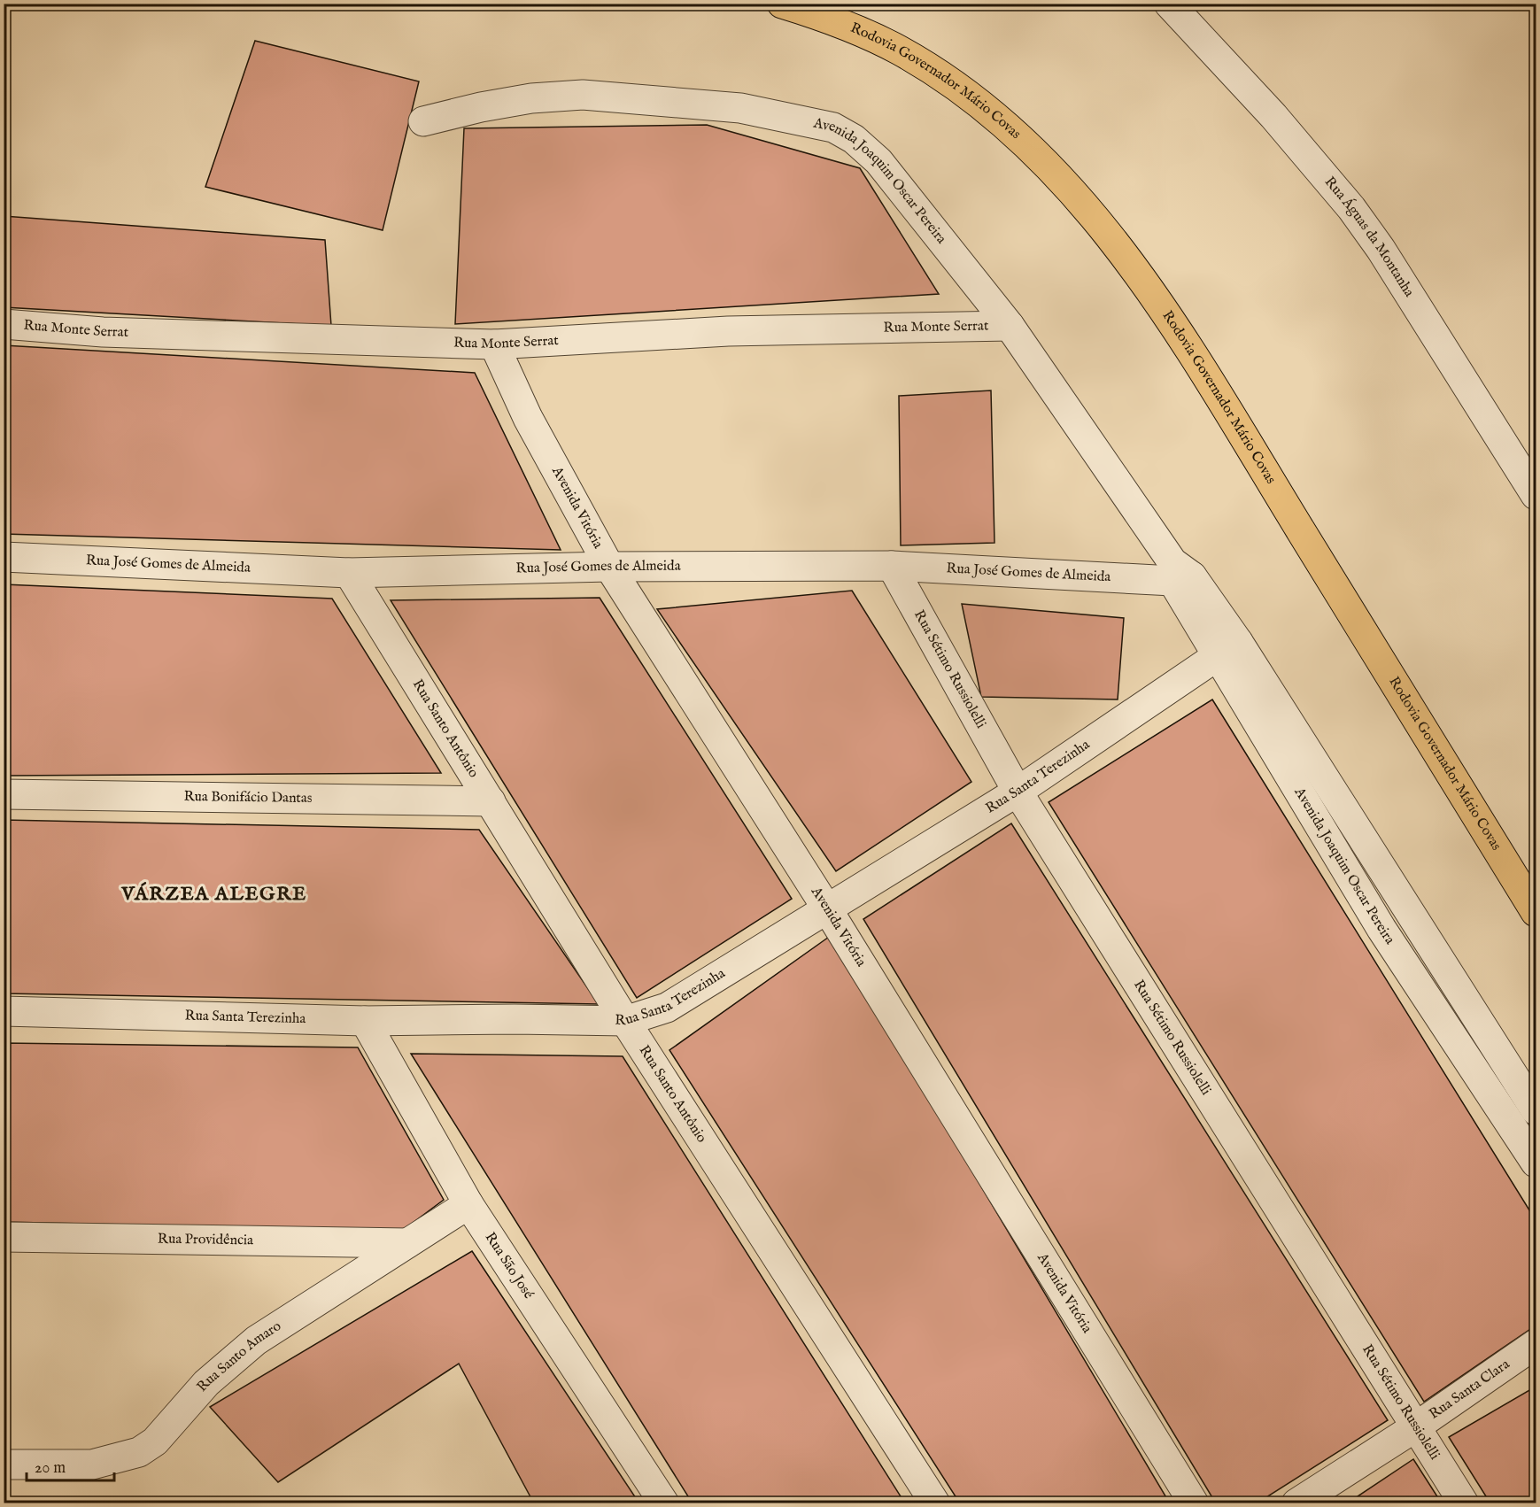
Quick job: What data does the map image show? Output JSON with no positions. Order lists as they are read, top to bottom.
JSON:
{
  "streets": {
    "highway": ["Rodovia Governador Mário Covas"],
    "street": [
      "Avenida Joaquim Oscar Pereira",
      "Rua Águas da Montanha",
      "Rua Monte Serrat",
      "Avenida Vitória",
      "Rua José Gomes de Almeida",
      "Rua Sétimo Russiolelli",
      "Rua Santo Antônio",
      "Rua Santa Terezinha",
      "Rua Bonifácio Dantas",
      "Rua Providência",
      "Rua São José",
      "Rua Santo Amaro",
      "Rua Santa Clara"
    ]
  },
  "crossings": [
    ["Avenida Joaquim Oscar Pereira", "Rua Monte Serrat"],
    ["Avenida Joaquim Oscar Pereira", "Rua José Gomes de Almeida"],
    ["Avenida Joaquim Oscar Pereira", "Rua Santa Terezinha"],
    ["Rua Monte Serrat", "Avenida Vitória"],
    ["Avenida Vitória", "Rua José Gomes de Almeida"],
    ["Avenida Vitória", "Rua Santa Terezinha"],
    ["Rua José Gomes de Almeida", "Rua Sétimo Russiolelli"],
    ["Rua José Gomes de Almeida", "Rua Santo Antônio"],
    ["Rua Sétimo Russiolelli", "Rua Santa Terezinha"],
    ["Rua Sétimo Russiolelli", "Rua Santa Clara"],
    ["Rua Santo Antônio", "Rua Santa Terezinha"],
    ["Rua Santo Antônio", "Rua Bonifácio Dantas"],
    ["Rua Santa Terezinha", "Rua São José"],
    ["Rua Providência", "Rua Santo Amaro"],
    ["Rua São José", "Rua Santo Amaro"]
  ],
  "districts": ["VÁRZEA ALEGRE"],
  "scale_bar": "20 m"
}
